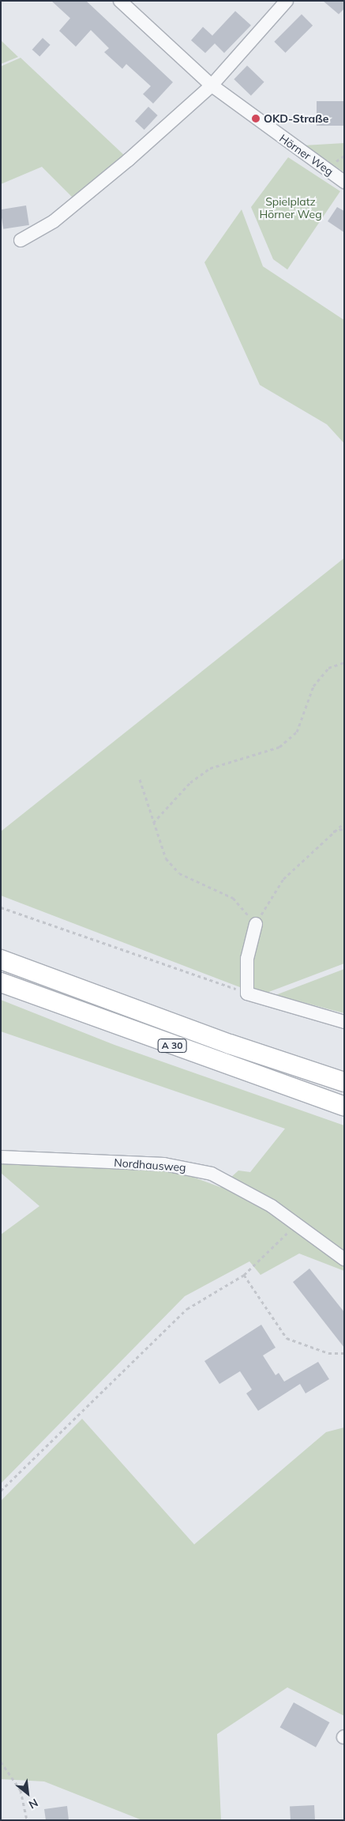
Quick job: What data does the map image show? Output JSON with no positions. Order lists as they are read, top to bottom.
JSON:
{
  "streets": {
    "highway": ["A 30"],
    "street": ["Hörner Weg", "Nordhausweg"]
  },
  "parks": ["Spielplatz Hörner Weg"],
  "places": ["OKD-Straße"],
  "north": "bottom right"
}
